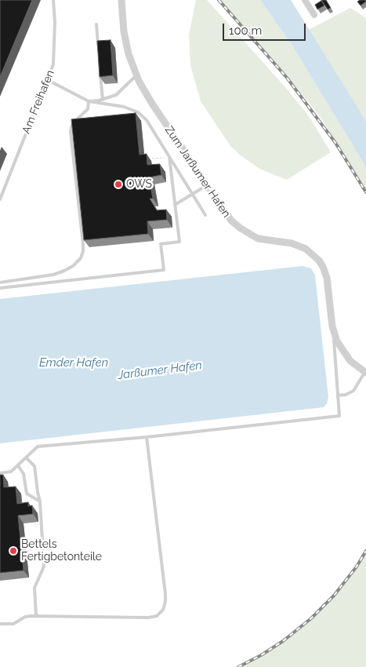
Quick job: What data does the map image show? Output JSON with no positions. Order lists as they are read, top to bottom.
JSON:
{
  "streets": {
    "street": ["Zum Jarßumer Hafen"],
    "lane": ["Am Freihafen"]
  },
  "water": ["Emder Hafen", "Jarßumer Hafen"],
  "places": ["OWS", "Bettels Fertigbetonteile"],
  "scale_bar": "100 m"
}
